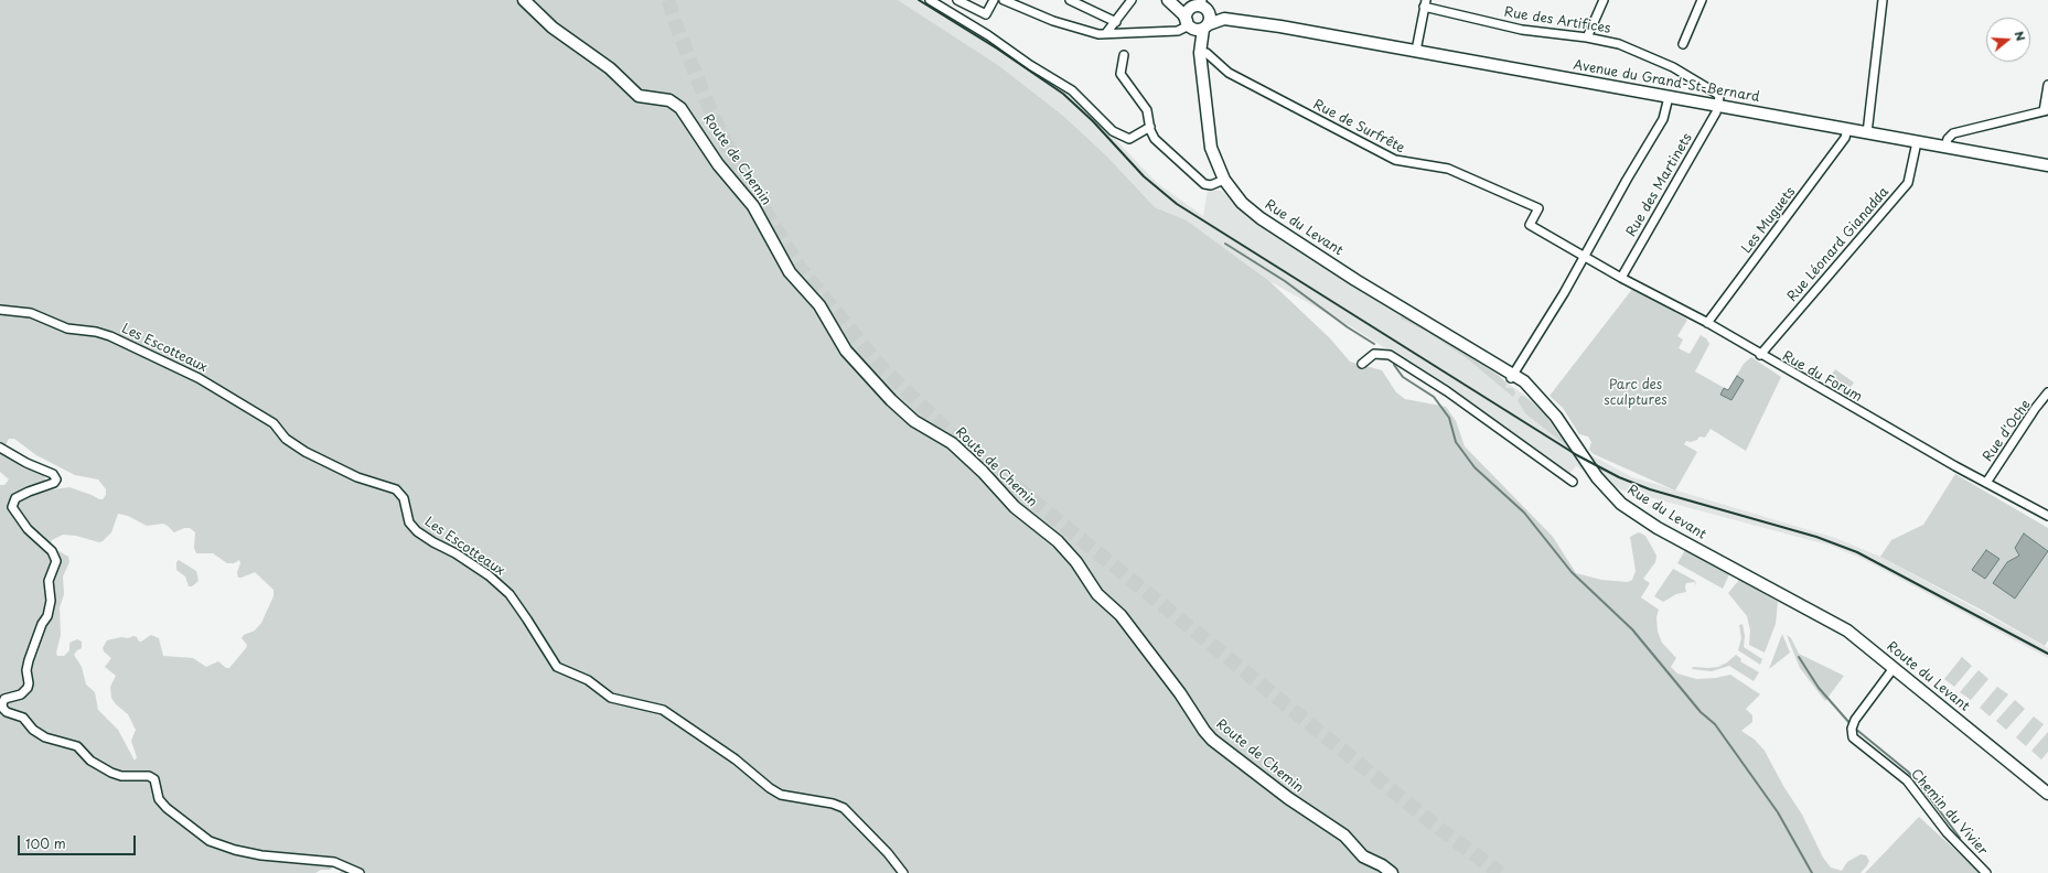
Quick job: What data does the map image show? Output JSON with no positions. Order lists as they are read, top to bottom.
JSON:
{
  "streets": {
    "street": [
      "Rue des Artifices",
      "Avenue du Grand-St-Bernard",
      "Rue de Surfrête",
      "Route de Chemin",
      "Rue des Martinets",
      "Les Muguets",
      "Rue du Levant",
      "Rue Léonard Gianadda",
      "Les Escotteaux",
      "Rue du Forum",
      "Rue d'Oche",
      "Route du Levant",
      "Chemin du Vivier"
    ]
  },
  "crossings": [
    ["Rue des Artifices", "Avenue du Grand-St-Bernard"],
    ["Rue des Artifices", "Rue des Martinets"],
    ["Avenue du Grand-St-Bernard", "Rue des Martinets"],
    ["Avenue du Grand-St-Bernard", "Les Muguets"],
    ["Avenue du Grand-St-Bernard", "Rue du Levant"],
    ["Avenue du Grand-St-Bernard", "Rue Léonard Gianadda"],
    ["Rue de Surfrête", "Rue du Levant"],
    ["Rue de Surfrête", "Rue du Forum"],
    ["Rue des Martinets", "Rue du Forum"],
    ["Les Muguets", "Rue du Forum"],
    ["Rue du Levant", "Route du Levant"],
    ["Rue Léonard Gianadda", "Rue du Forum"],
    ["Rue du Forum", "Rue d'Oche"],
    ["Route du Levant", "Chemin du Vivier"]
  ],
  "parks": ["Parc des sculptures"],
  "scale_bar": "100 m",
  "north": "right"
}
